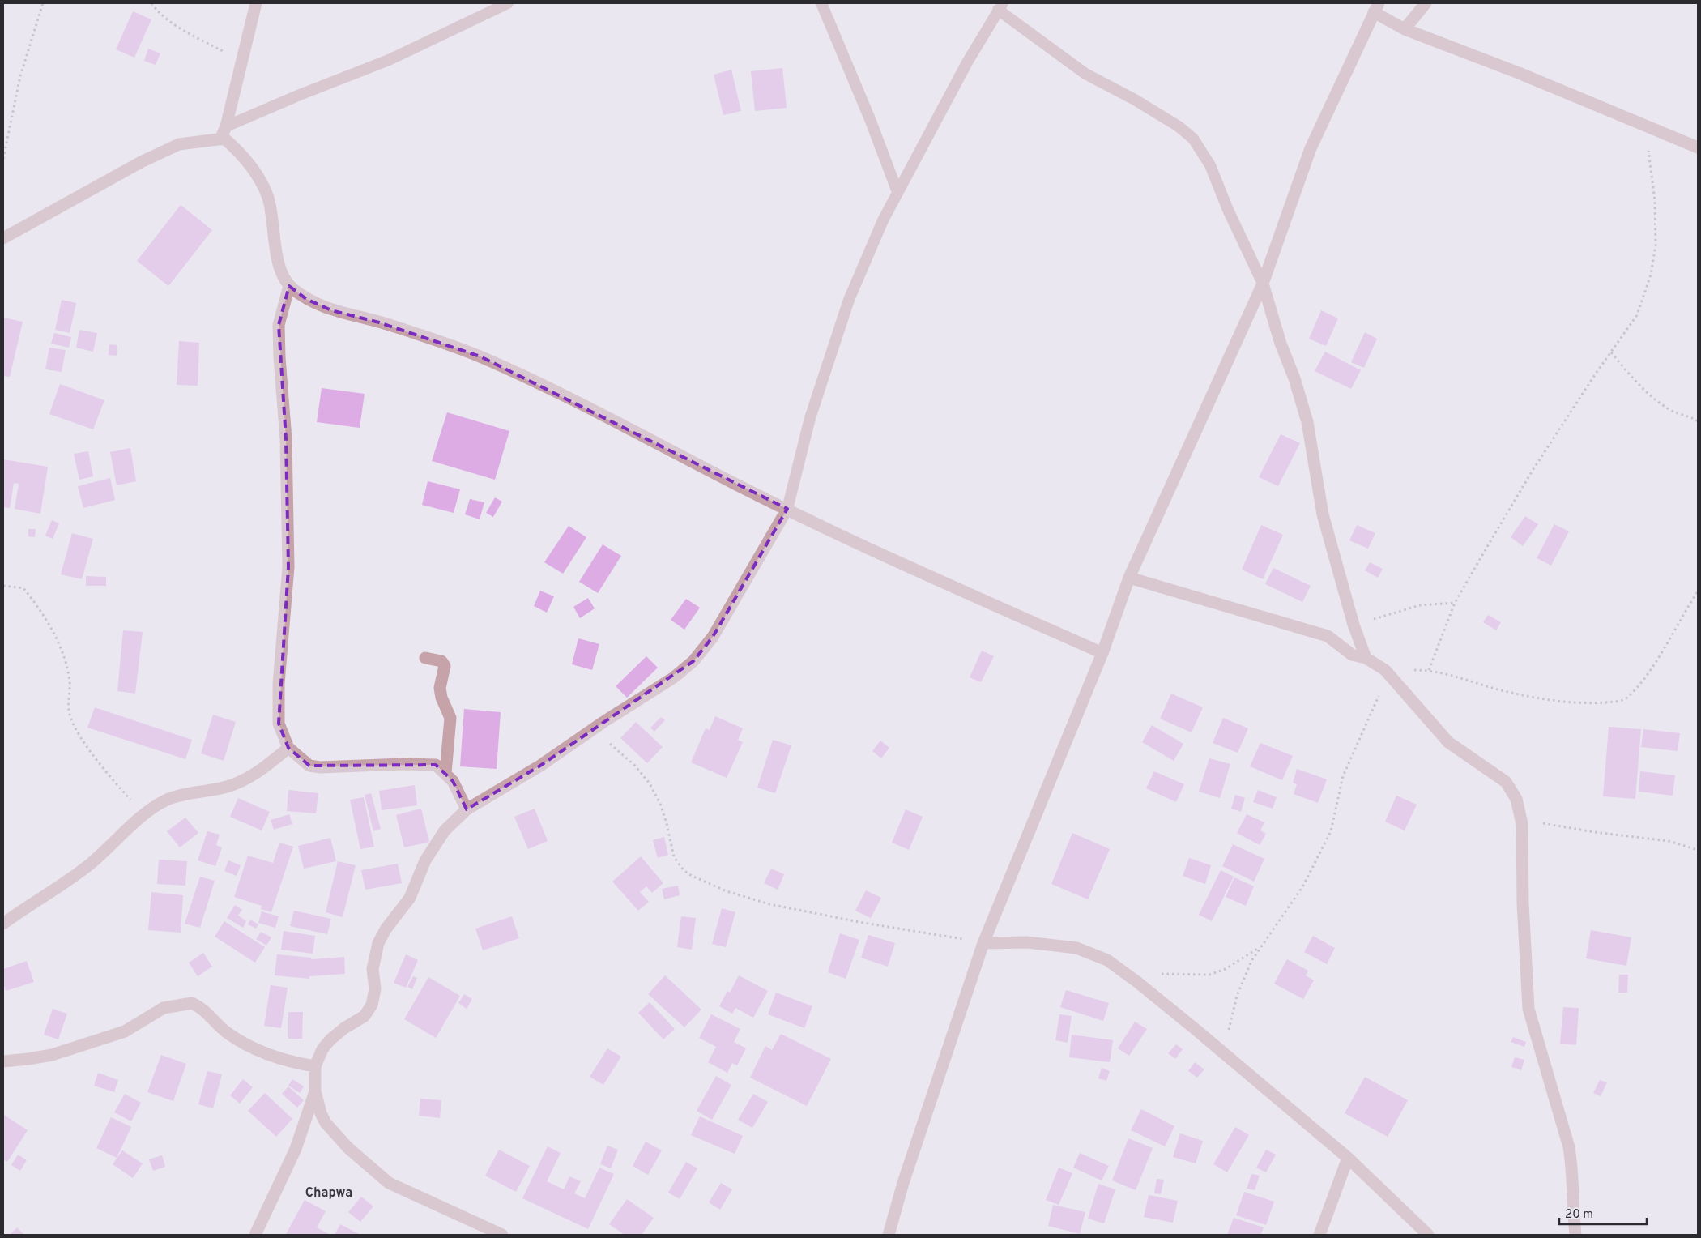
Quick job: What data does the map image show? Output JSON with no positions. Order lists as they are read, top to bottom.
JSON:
{
  "districts": ["Chapwa"],
  "scale_bar": "20 m"
}
